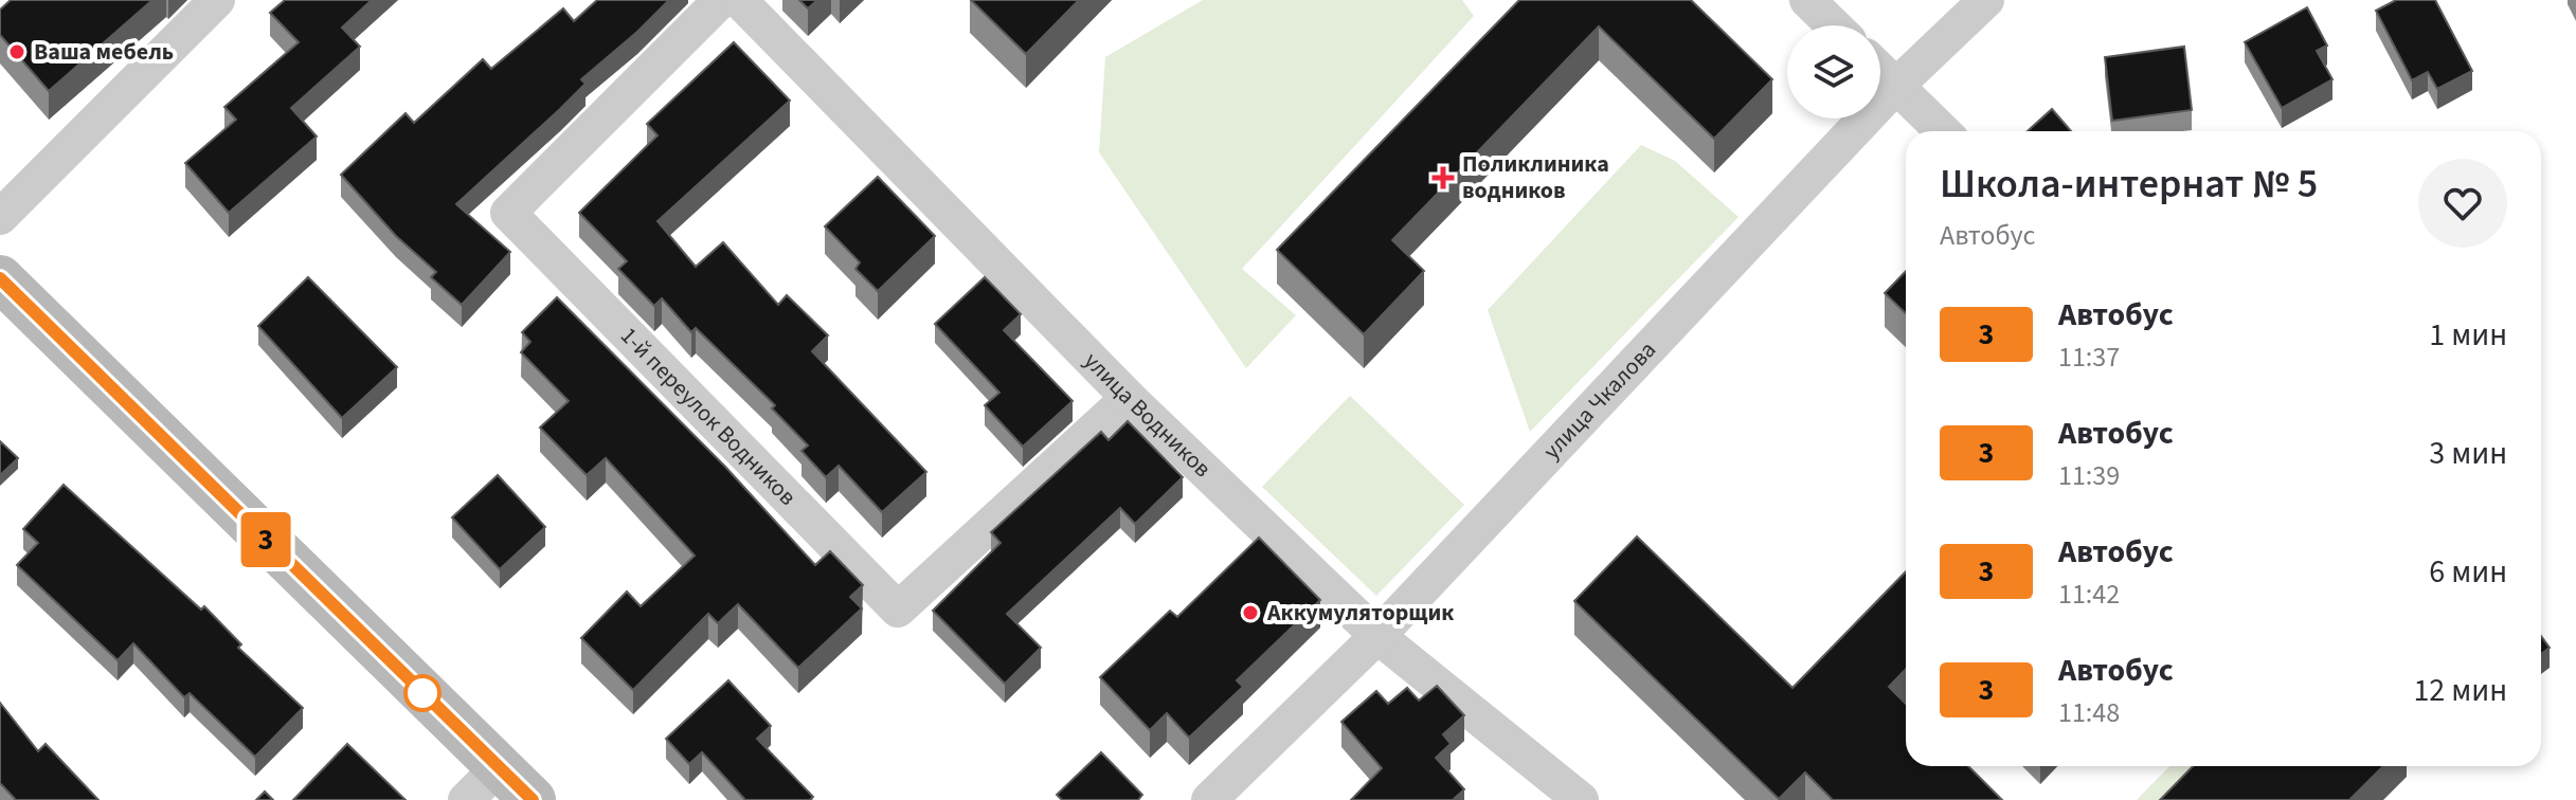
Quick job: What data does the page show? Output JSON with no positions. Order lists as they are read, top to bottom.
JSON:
{
  "streets": {
    "street": ["улица Чкалова", "улица Водников", "1-й переулок Водников"]
  },
  "crossings": [
    ["улица Чкалова", "улица Водников"],
    ["улица Водников", "1-й переулок Водников"]
  ],
  "places": {
    "other": ["Ваша мебель", "Аккумуляторщик"],
    "health": ["Поликлиника водников"]
  },
  "lines": ["bus line 3"],
  "page": {
    "on_map": "3",
    "heading": ["Школа-интернат № 5", "Автобус"],
    "list": [
      {
        "mark": "3",
        "name": "Автобус",
        "note": "11:37",
        "value": "1 мин"
      },
      {
        "mark": "3",
        "name": "Автобус",
        "note": "11:39",
        "value": "3 мин"
      },
      {
        "mark": "3",
        "name": "Автобус",
        "note": "11:42",
        "value": "6 мин"
      },
      {
        "mark": "3",
        "name": "Автобус",
        "note": "11:48",
        "value": "12 мин"
      }
    ]
  }
}
